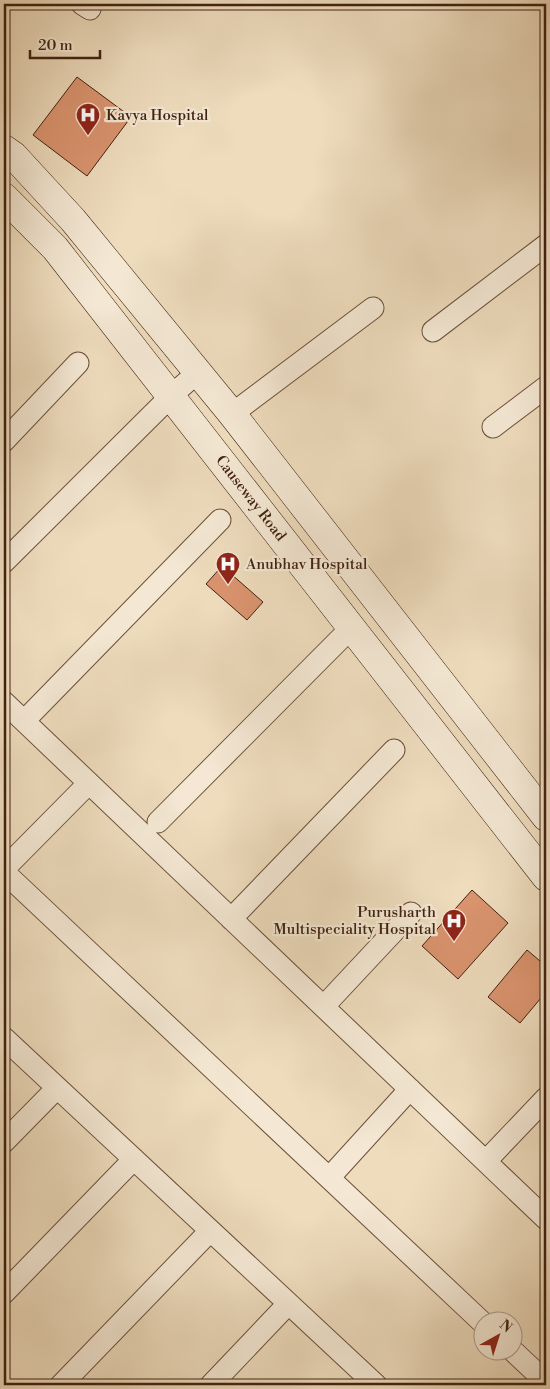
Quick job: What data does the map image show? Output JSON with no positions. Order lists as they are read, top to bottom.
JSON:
{
  "streets": {
    "main road": ["Causeway Road"]
  },
  "places": {
    "hospital": ["Kavya Hospital", "Anubhav Hospital", "Purusharth Multispeciality Hospital"]
  },
  "scale_bar": "20 m",
  "north": "top right"
}
